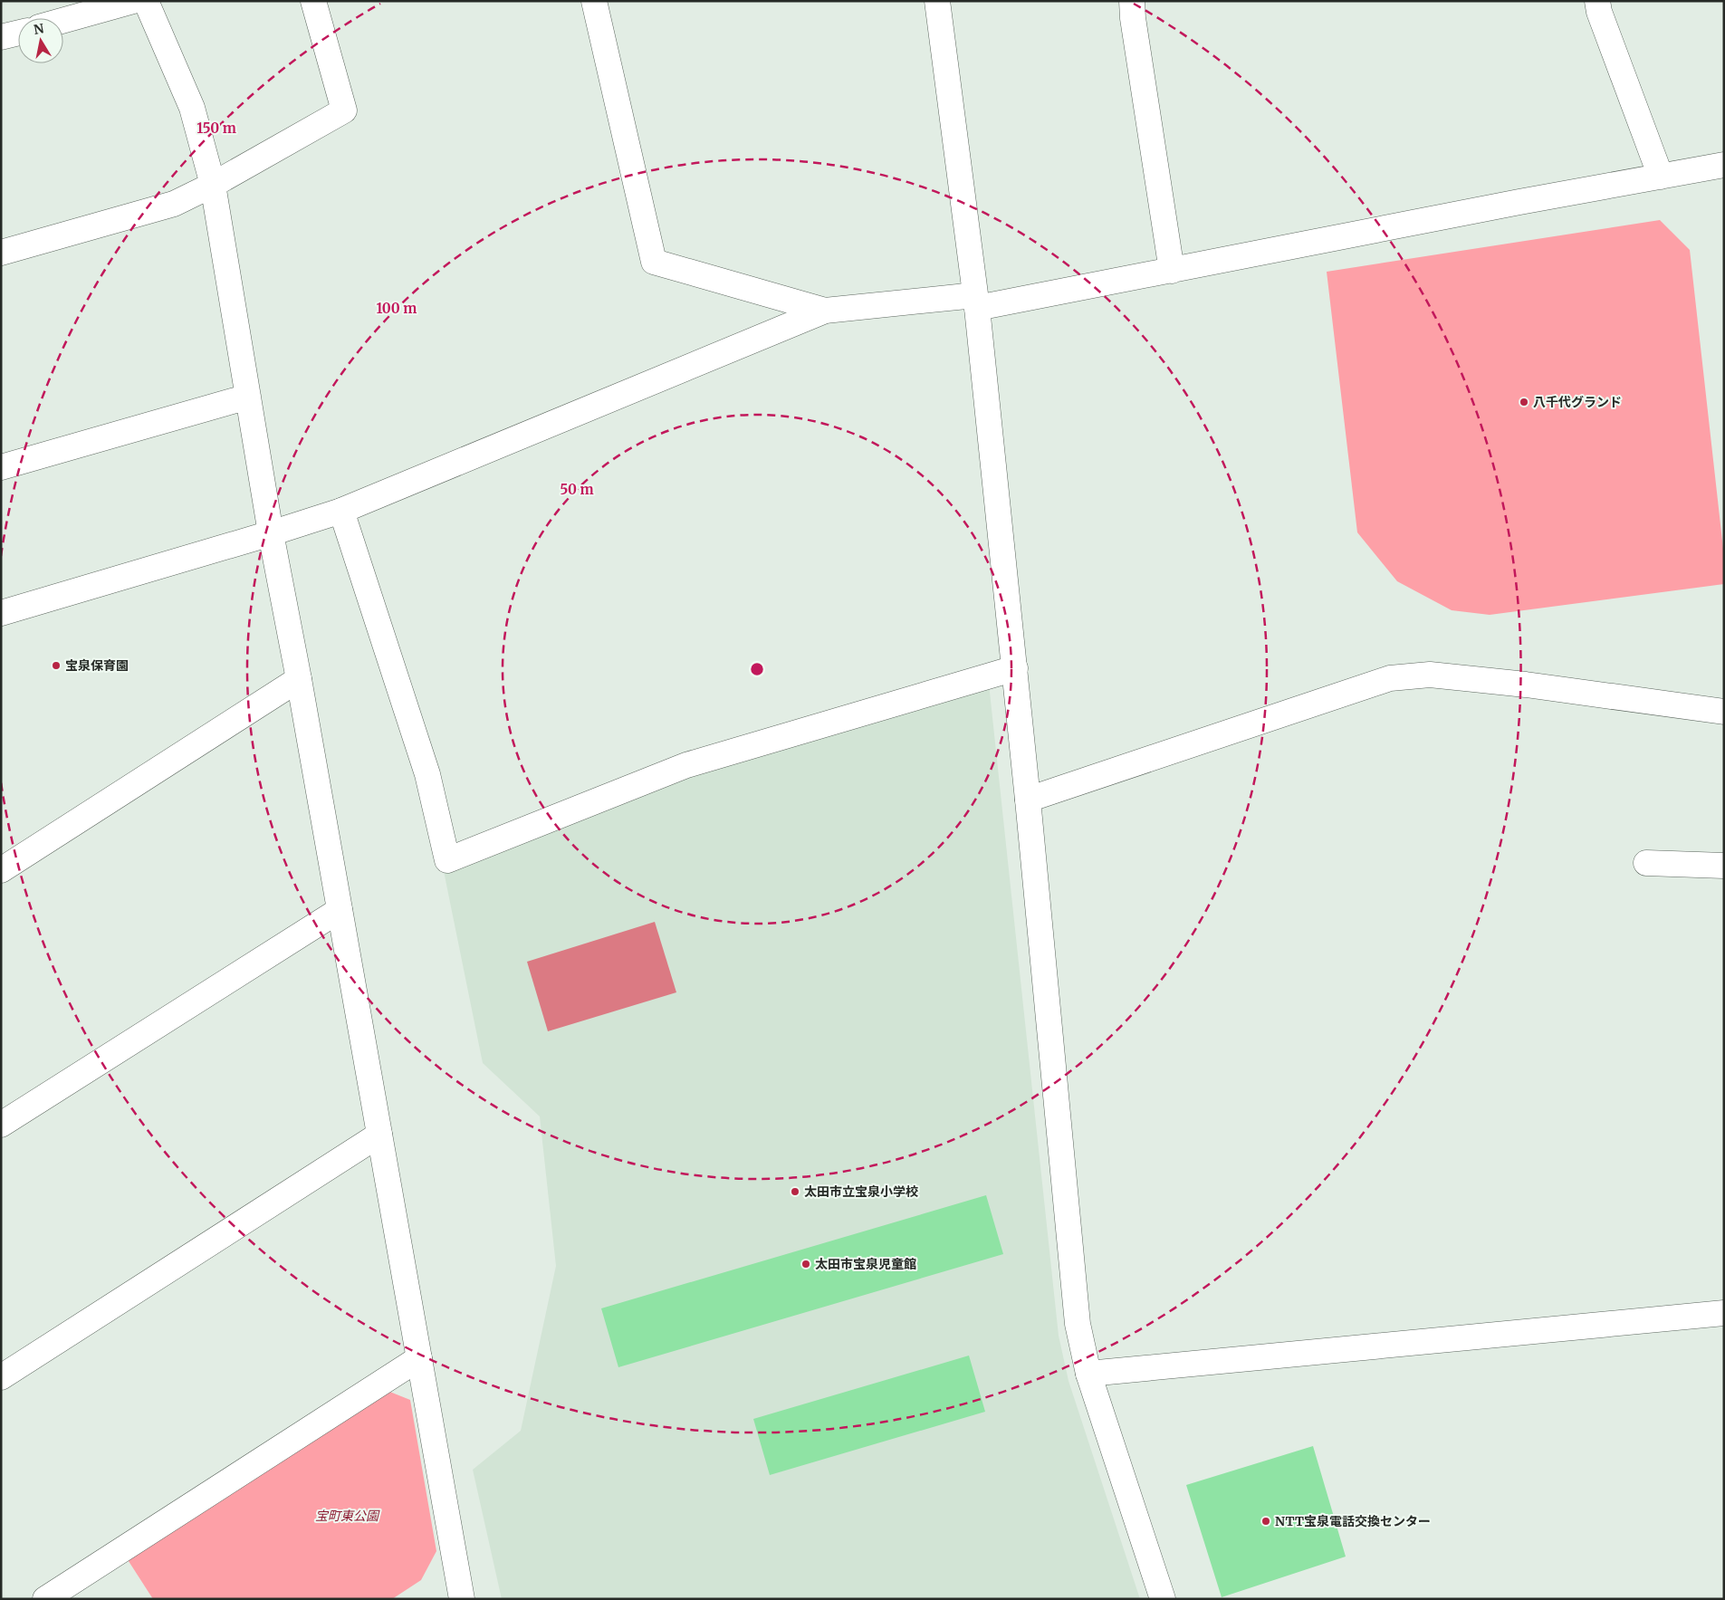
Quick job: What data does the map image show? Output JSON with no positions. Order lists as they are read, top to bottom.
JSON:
{
  "parks": ["宝町東公園"],
  "places": [
    "八千代グランド",
    "宝泉保育園",
    "太田市立宝泉小学校",
    "太田市宝泉児童館",
    "NTT宝泉電話交換センター"
  ],
  "north": "top",
  "rings": ["150 m", "100 m", "50 m"]
}
